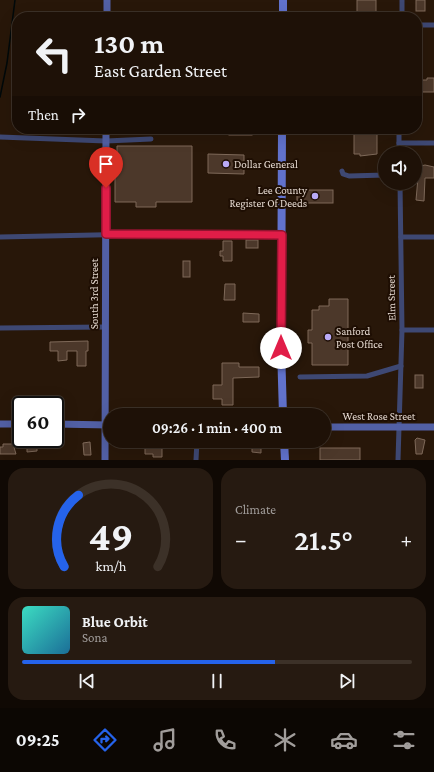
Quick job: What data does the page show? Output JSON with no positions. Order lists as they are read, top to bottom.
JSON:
{
  "streets": {
    "street": ["South 3rd Street", "Elm Street", "West Rose Street"]
  },
  "crossings": [
    ["Elm Street", "West Rose Street"]
  ],
  "places": ["Dollar General", "Lee County Register Of Deeds", "Sanford Post Office"],
  "page": {
    "turn": ["130 m", "East Garden Street"],
    "then": "Then",
    "limit": "60",
    "trip": "09:26 · 1 min · 400 m",
    "tile": "Climate",
    "heat": ["−", "21.5°", "+"],
    "song": ["Blue Orbit", "Sona"],
    "tabs": "09:25",
    "gauge": ["49", "km/h"]
  }
}
